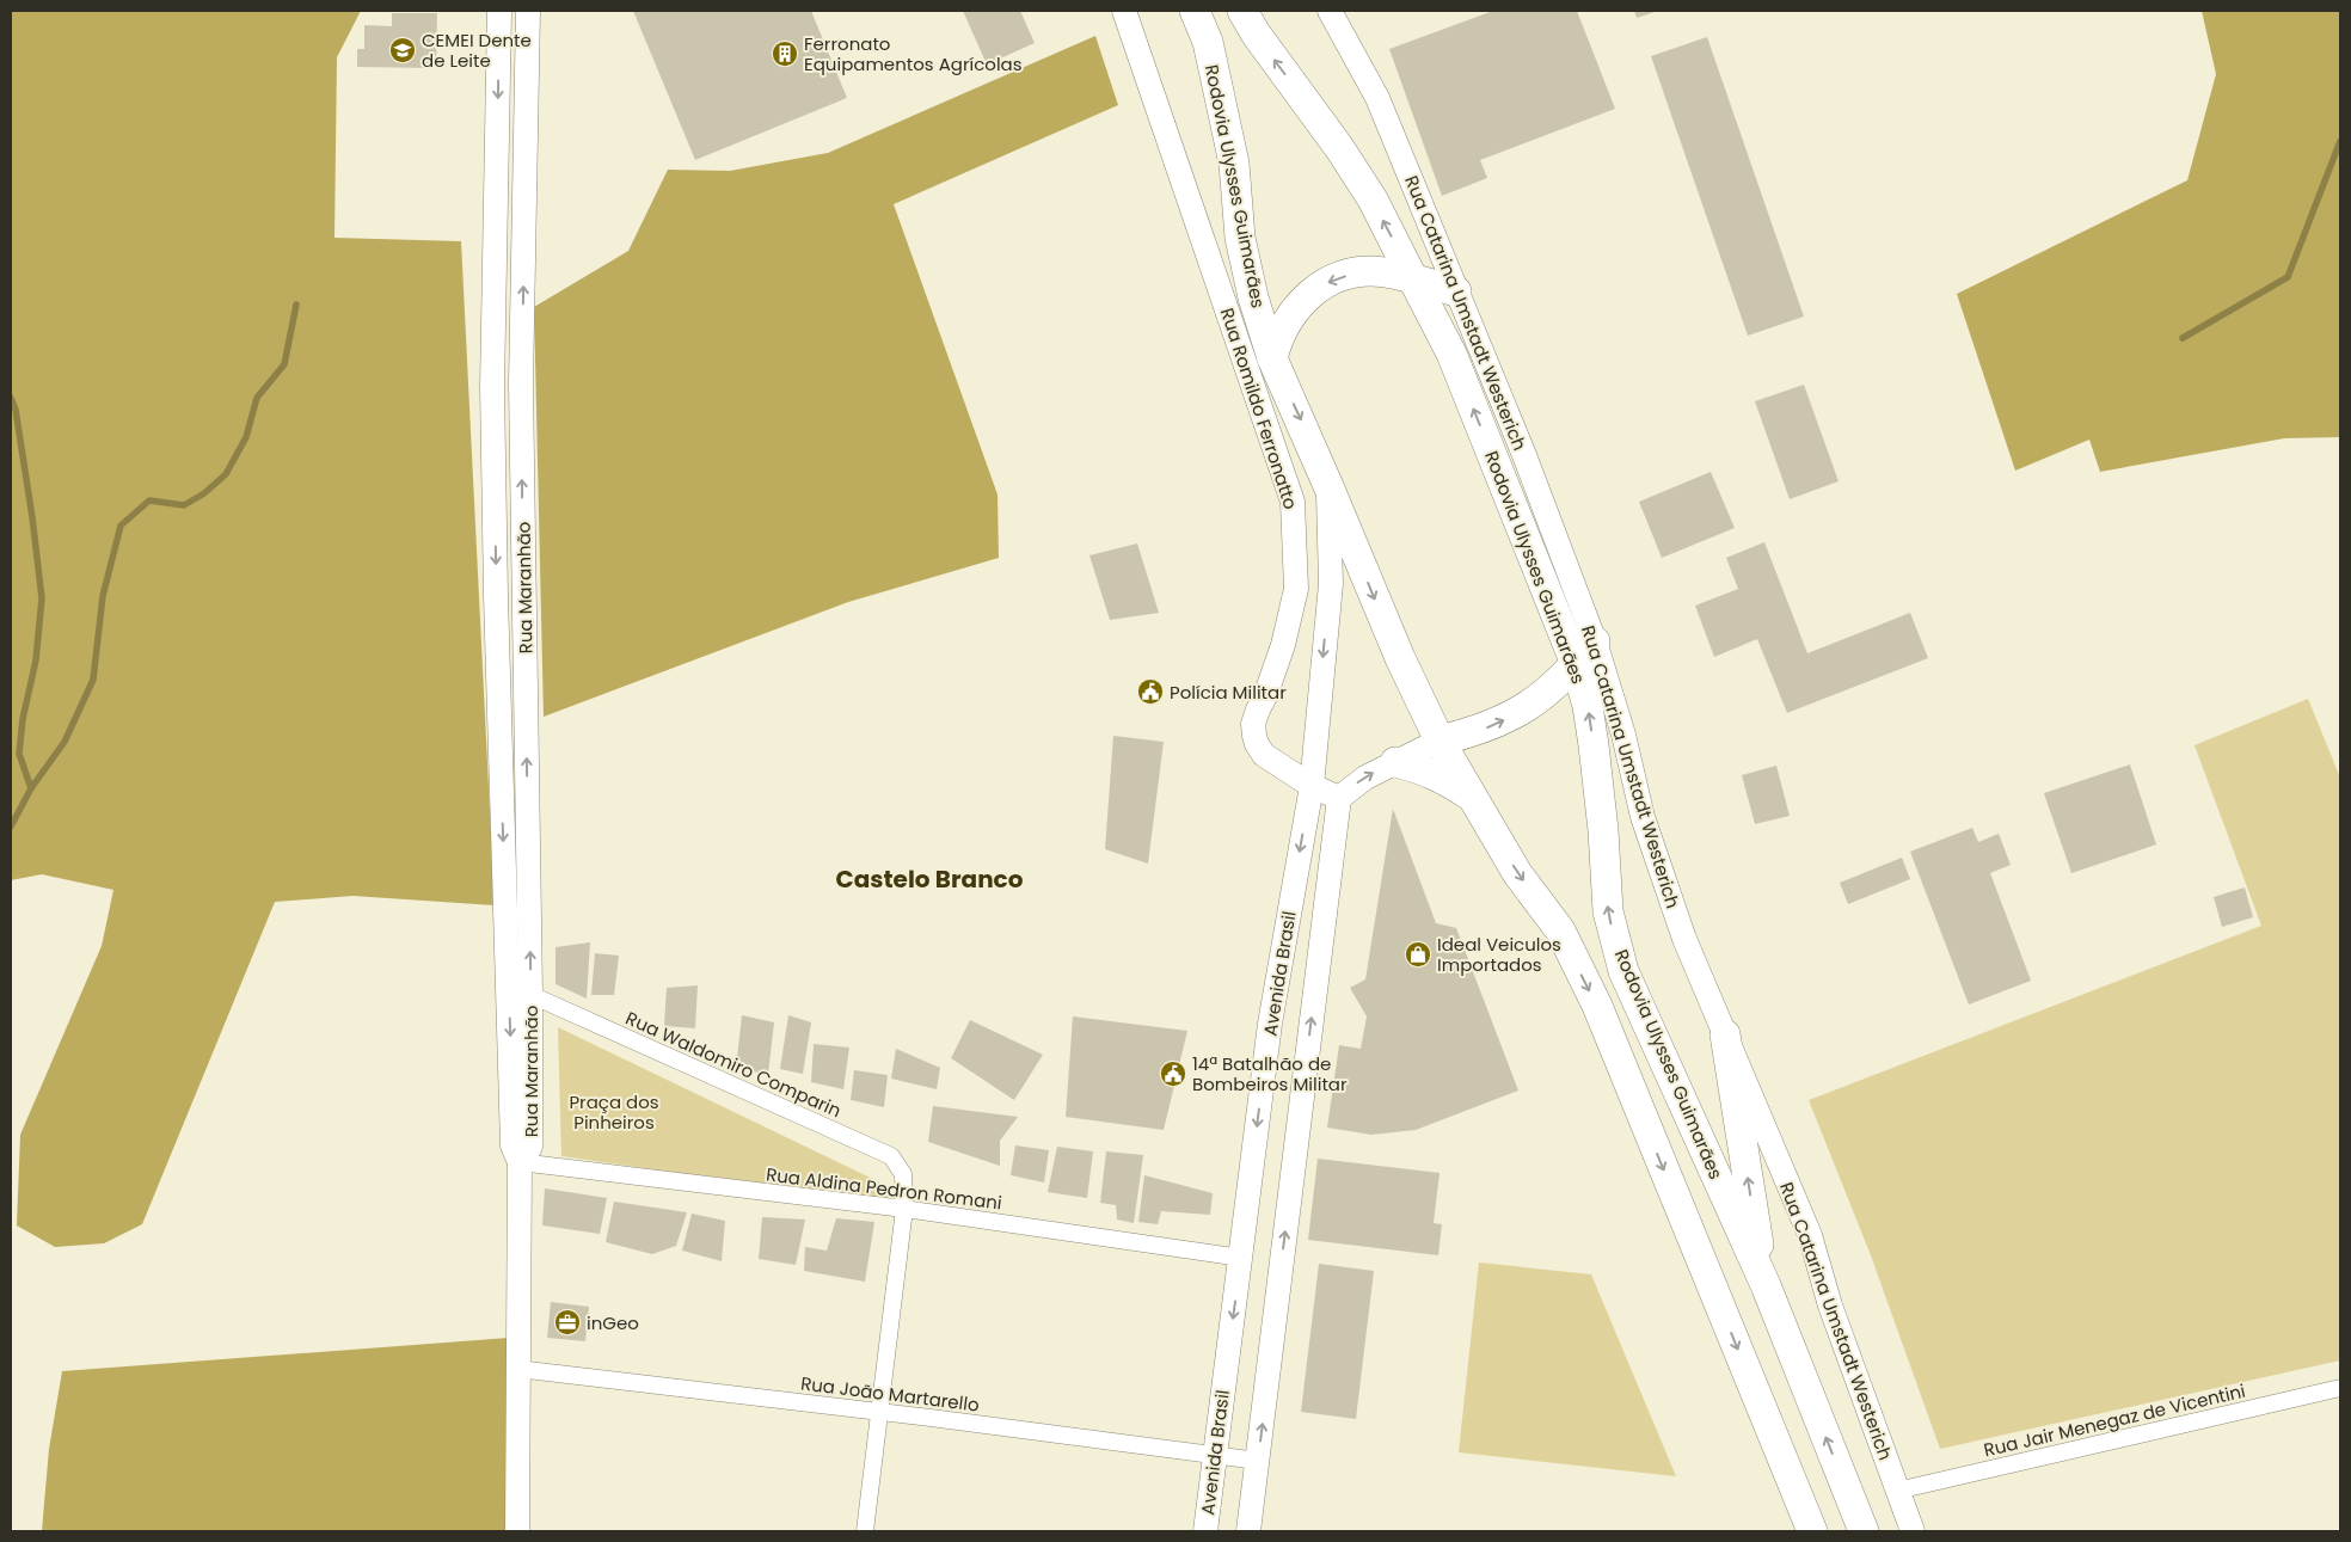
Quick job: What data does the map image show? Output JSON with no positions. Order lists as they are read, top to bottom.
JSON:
{
  "streets": {
    "highway": ["Rodovia Ulysses Guimarães"],
    "street": [
      "Rua Catarina Umstadt Westerich",
      "Rua Romildo Ferronatto",
      "Rua Maranhão",
      "Avenida Brasil",
      "Rua Waldomiro Comparin",
      "Rua Aldina Pedron Romani",
      "Rua João Martarello",
      "Rua Jair Menegaz de Vicentini"
    ]
  },
  "crossings": [
    ["Rodovia Ulysses Guimarães", "Rua Catarina Umstadt Westerich"],
    ["Rodovia Ulysses Guimarães", "Avenida Brasil"],
    ["Rua Catarina Umstadt Westerich", "Rua Jair Menegaz de Vicentini"],
    ["Rua Romildo Ferronatto", "Avenida Brasil"],
    ["Rua Maranhão", "Rua Waldomiro Comparin"],
    ["Rua Maranhão", "Rua Aldina Pedron Romani"],
    ["Rua Maranhão", "Rua João Martarello"],
    ["Avenida Brasil", "Rua Aldina Pedron Romani"],
    ["Avenida Brasil", "Rua João Martarello"],
    ["Rua Waldomiro Comparin", "Rua Aldina Pedron Romani"],
    ["Rua Waldomiro Comparin", "Rua João Martarello"]
  ],
  "districts": ["Castelo Branco"],
  "parks": ["Praça dos Pinheiros"],
  "places": {
    "school or university": ["CEMEI Dente de Leite"],
    "building": ["Ferronato Equipamentos Agrícolas"],
    "public building": ["Polícia Militar", "14ª Batalhão de Bombeiros Militar"],
    "shop": ["Ideal Veiculos Importados"],
    "office": ["inGeo"]
  }
}
